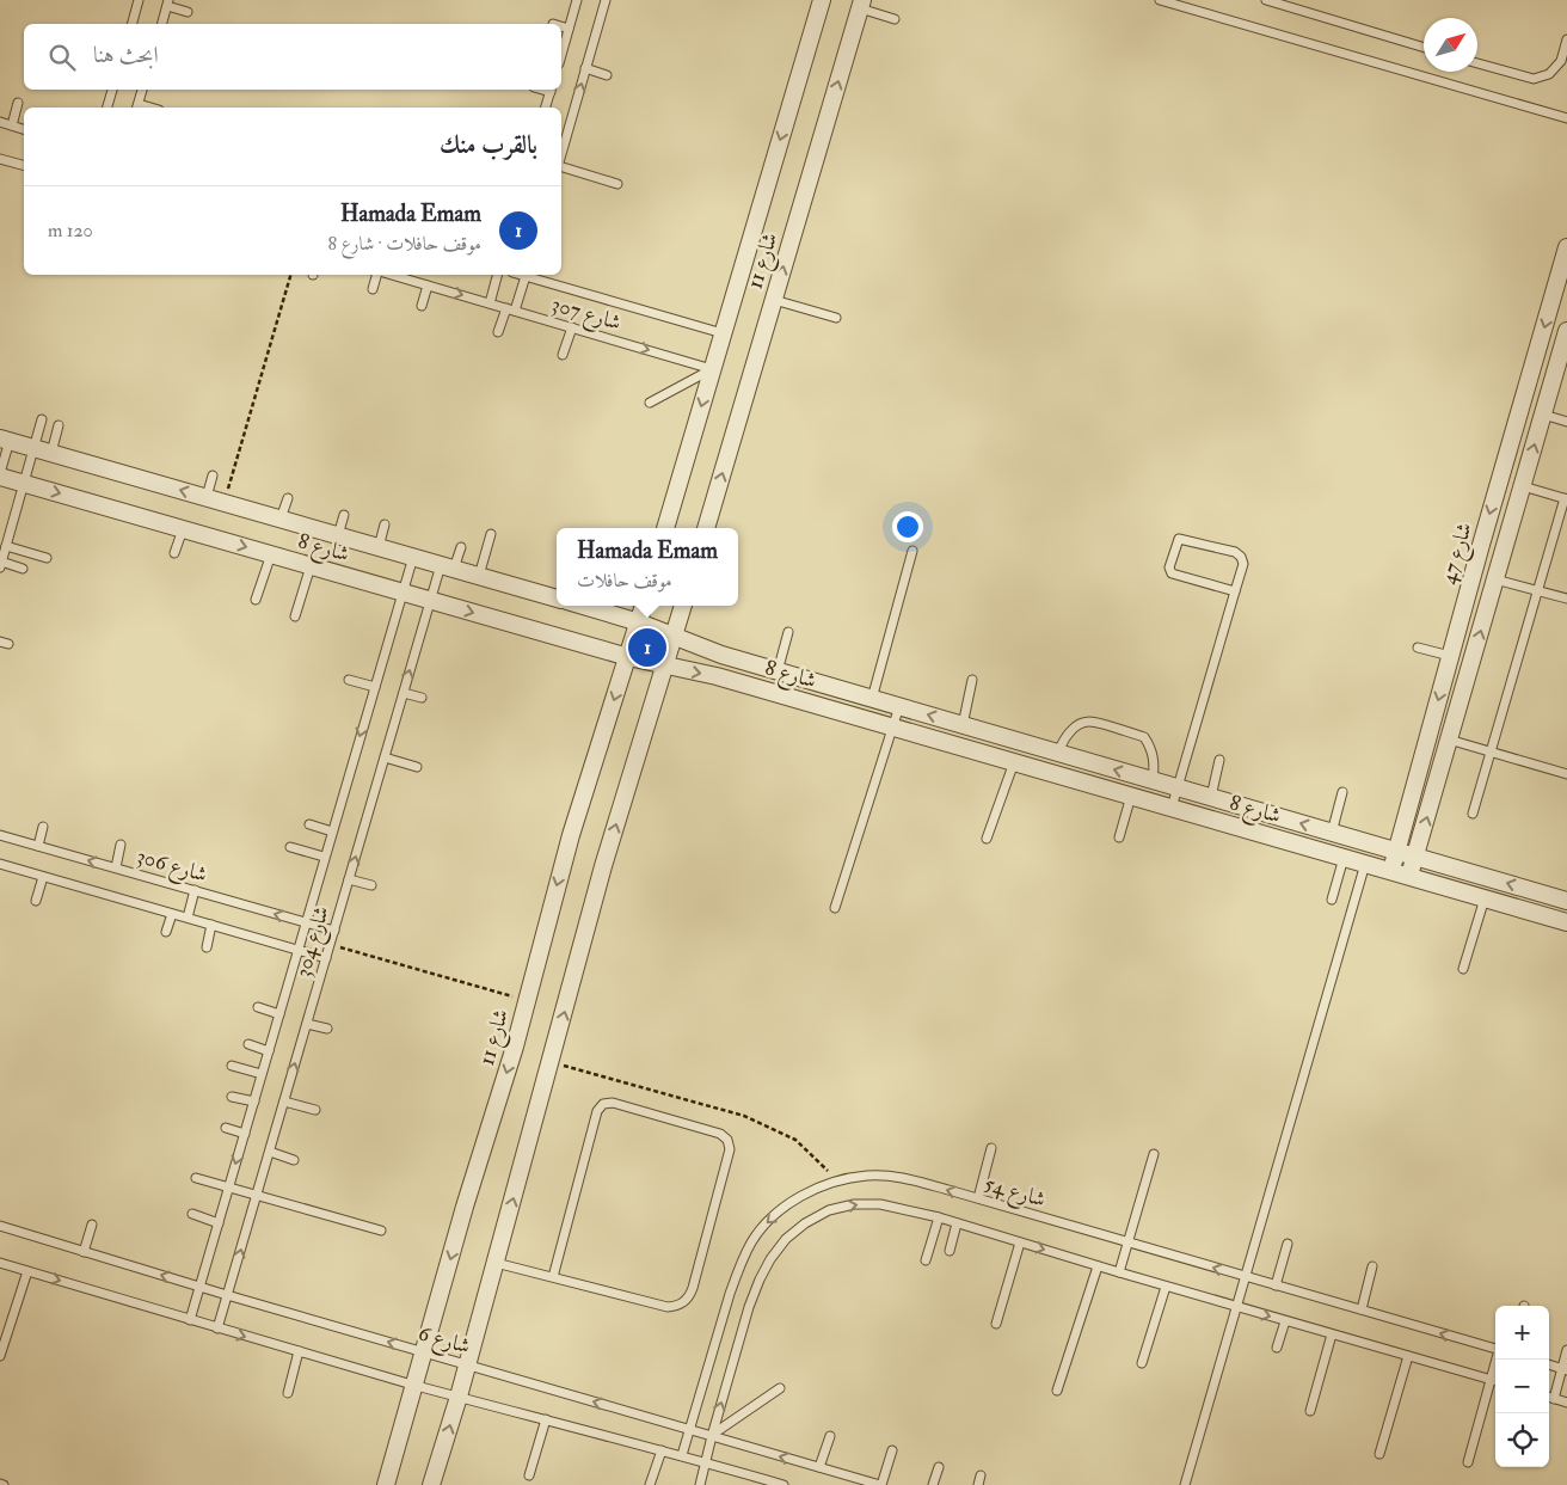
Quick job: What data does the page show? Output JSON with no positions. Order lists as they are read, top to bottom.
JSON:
{
  "streets": {
    "street": ["شارع 11", "شارع 8", "شارع 47"],
    "lane": [
      "شارع 307",
      "شارع 306",
      "شارع 304",
      "شارع 54",
      "شارع 6"
    ]
  },
  "crossings": [
    ["شارع 11", "شارع 307"],
    ["شارع 11", "شارع 8"],
    ["شارع 11", "شارع 6"],
    ["شارع 8", "شارع 47"],
    ["شارع 8", "شارع 304"],
    ["شارع 306", "شارع 304"],
    ["شارع 304", "شارع 6"],
    ["شارع 54", "شارع 6"]
  ],
  "north": "top right",
  "page": {
    "search": "ابحث هنا",
    "heading": "بالقرب منك",
    "list": [
      {
        "mark": "1",
        "name": "Hamada Emam",
        "note": "موقف حافلات · شارع 8",
        "value": "120 m"
      }
    ],
    "popup": ["Hamada Emam", "موقف حافلات"],
    "pins": "1",
    "map_buttons": ["+", "−"]
  }
}
